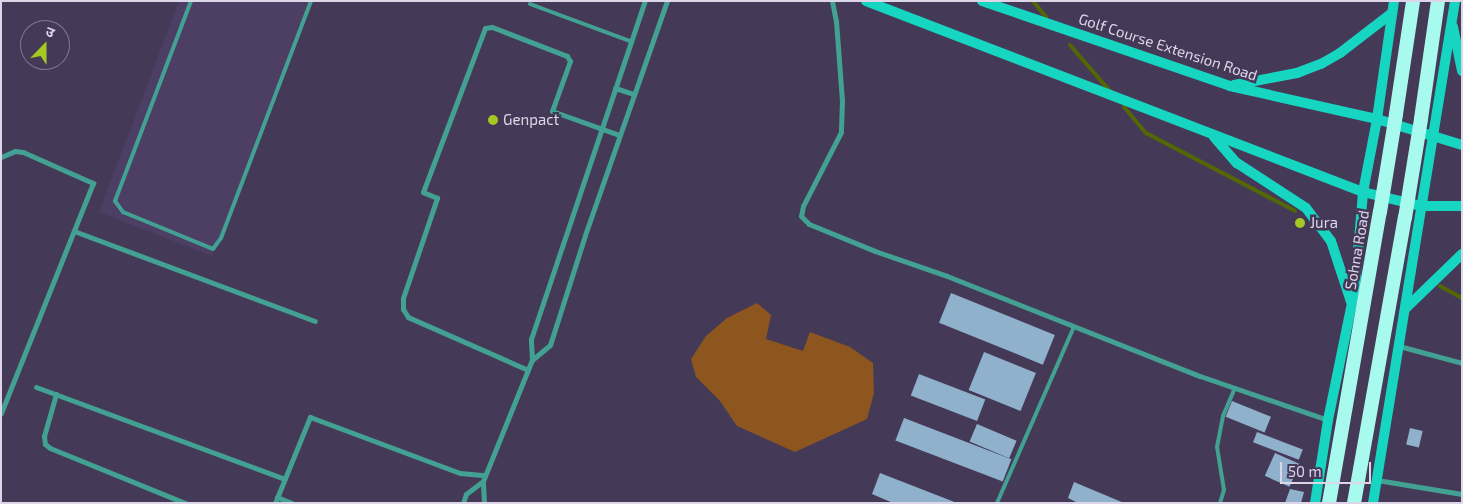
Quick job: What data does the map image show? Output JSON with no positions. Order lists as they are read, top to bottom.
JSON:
{
  "streets": {
    "highway": ["Sohna Road"],
    "main road": ["Golf Course Extension Road"]
  },
  "places": ["Genpact", "Jura"],
  "scale_bar": "50 m",
  "north": "top"
}
